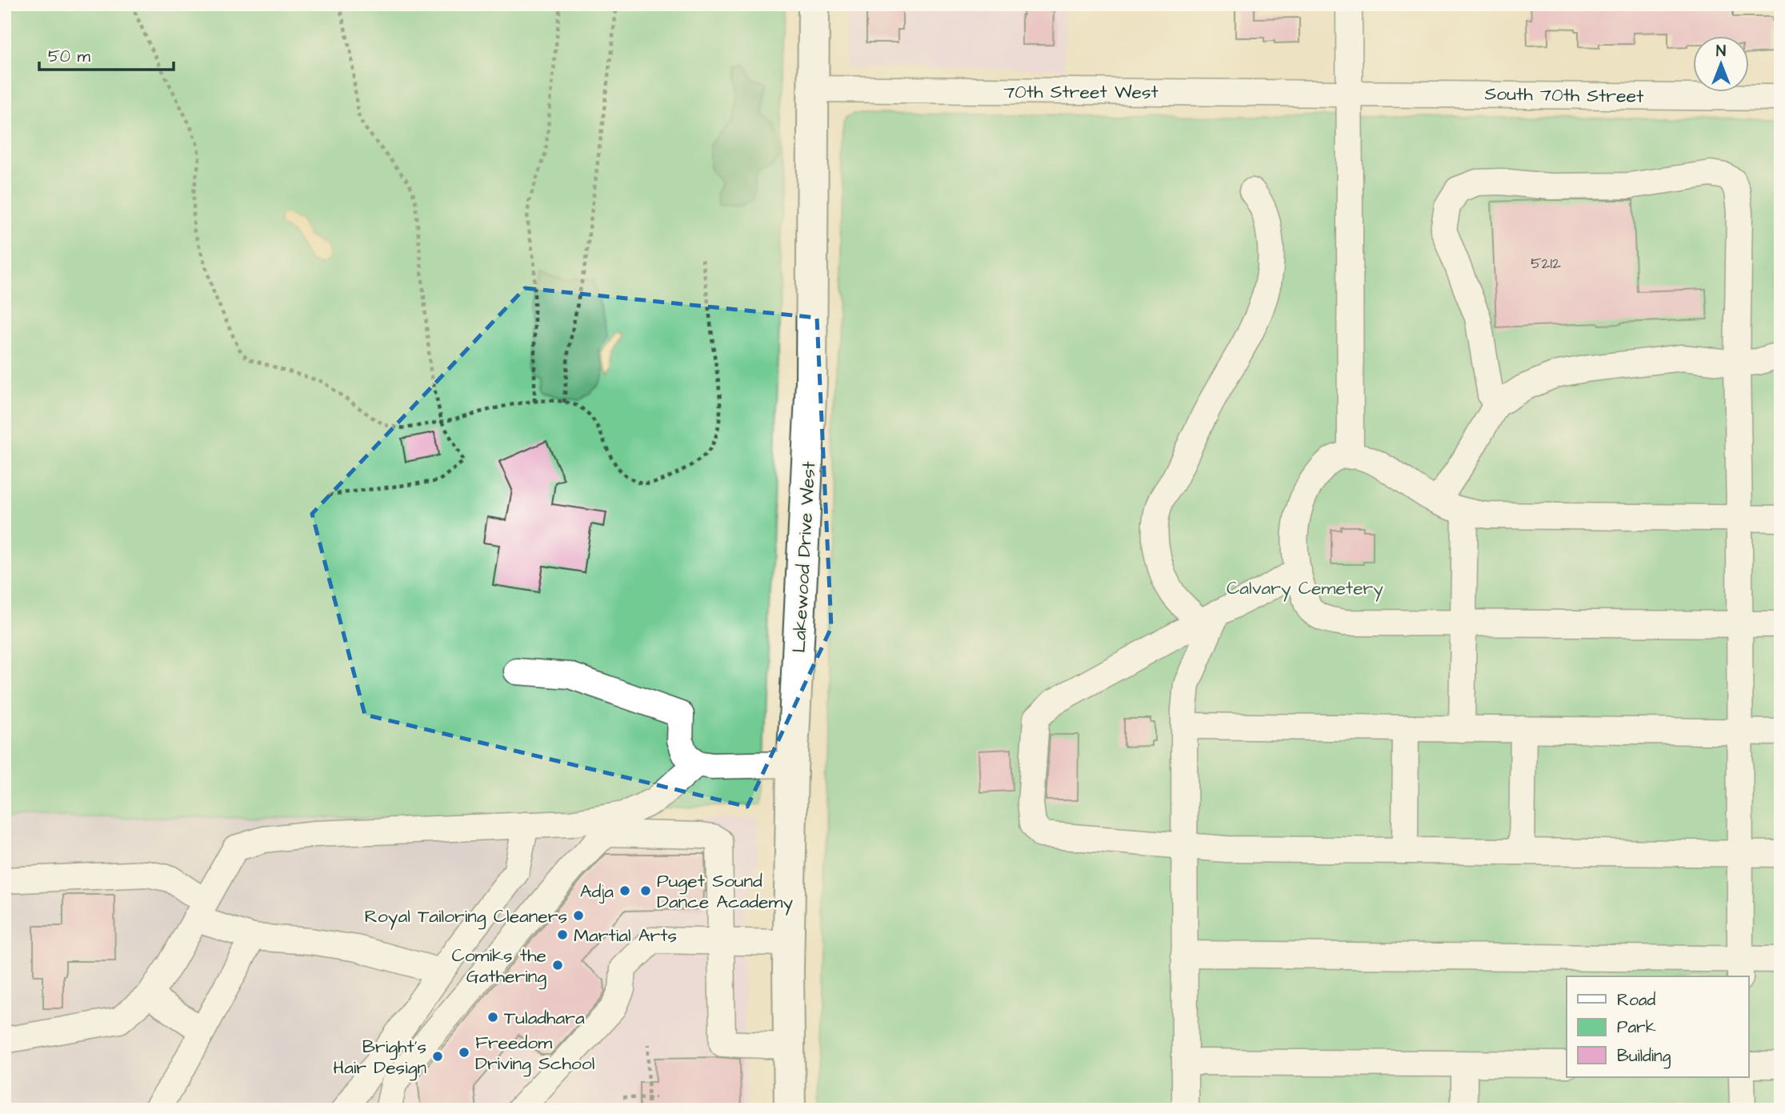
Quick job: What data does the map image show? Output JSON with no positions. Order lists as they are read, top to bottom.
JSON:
{
  "streets": {
    "main road": ["Lakewood Drive West"],
    "street": ["70th Street West", "South 70th Street"]
  },
  "crossings": [
    ["70th Street West", "South 70th Street"],
    ["70th Street West", "Lakewood Drive West"]
  ],
  "parks": ["Calvary Cemetery"],
  "places": [
    "Adja",
    "Puget Sound Dance Academy",
    "Royal Tailoring Cleaners",
    "Martial Arts",
    "Comiks the Gathering",
    "Tuladhara",
    "Freedom Driving School",
    "Bright's Hair Design"
  ],
  "house_numbers": ["5212"],
  "legend": ["Road", "Park", "Building"],
  "scale_bar": "50 m",
  "north": "top"
}
